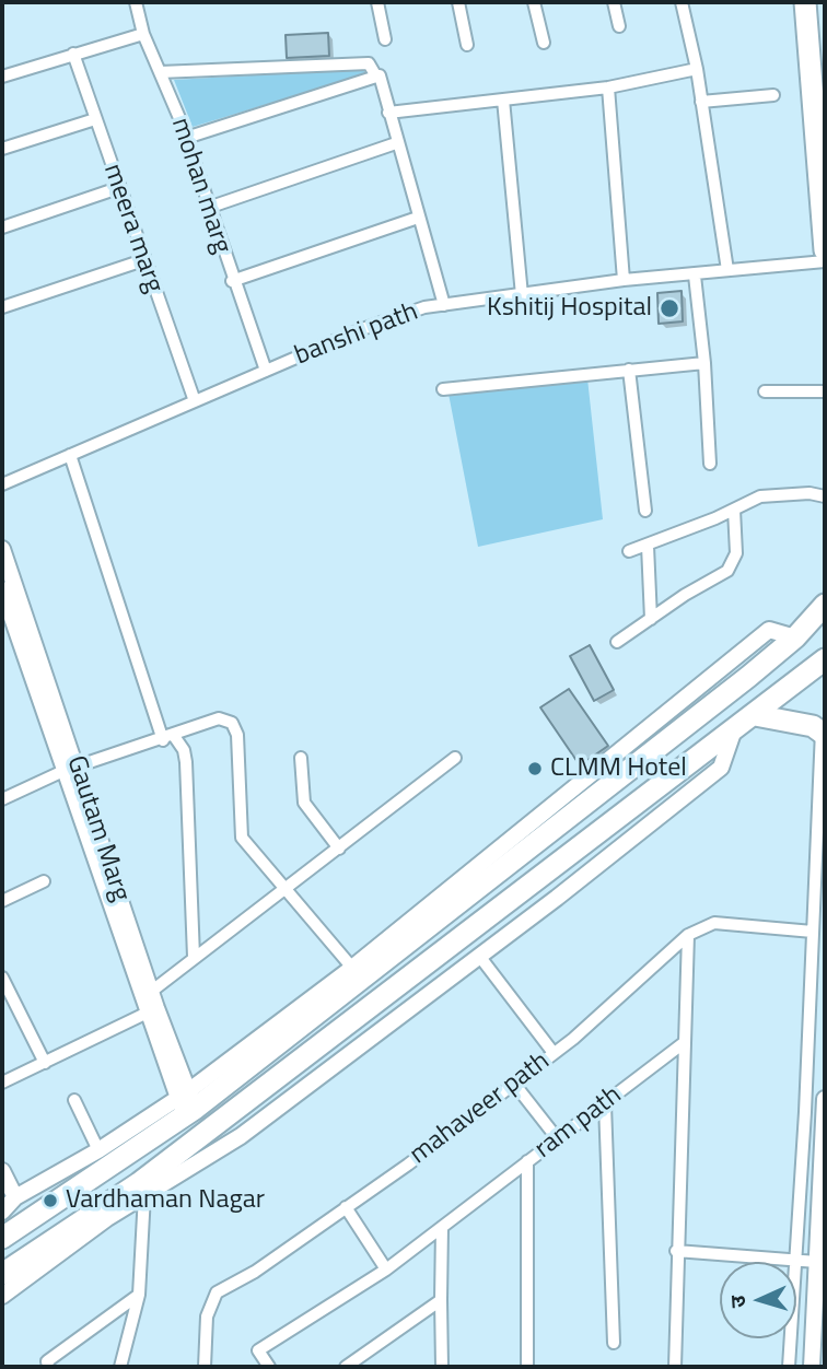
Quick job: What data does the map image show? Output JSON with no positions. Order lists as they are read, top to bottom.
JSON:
{
  "streets": {
    "street": [
      "mohan marg",
      "meera marg",
      "banshi path",
      "Gautam Marg",
      "mahaveer path",
      "ram path"
    ]
  },
  "crossings": [
    ["mohan marg", "banshi path"],
    ["meera marg", "banshi path"]
  ],
  "places": ["Kshitij Hospital", "CLMM Hotel", "Vardhaman Nagar"],
  "north": "left"
}
